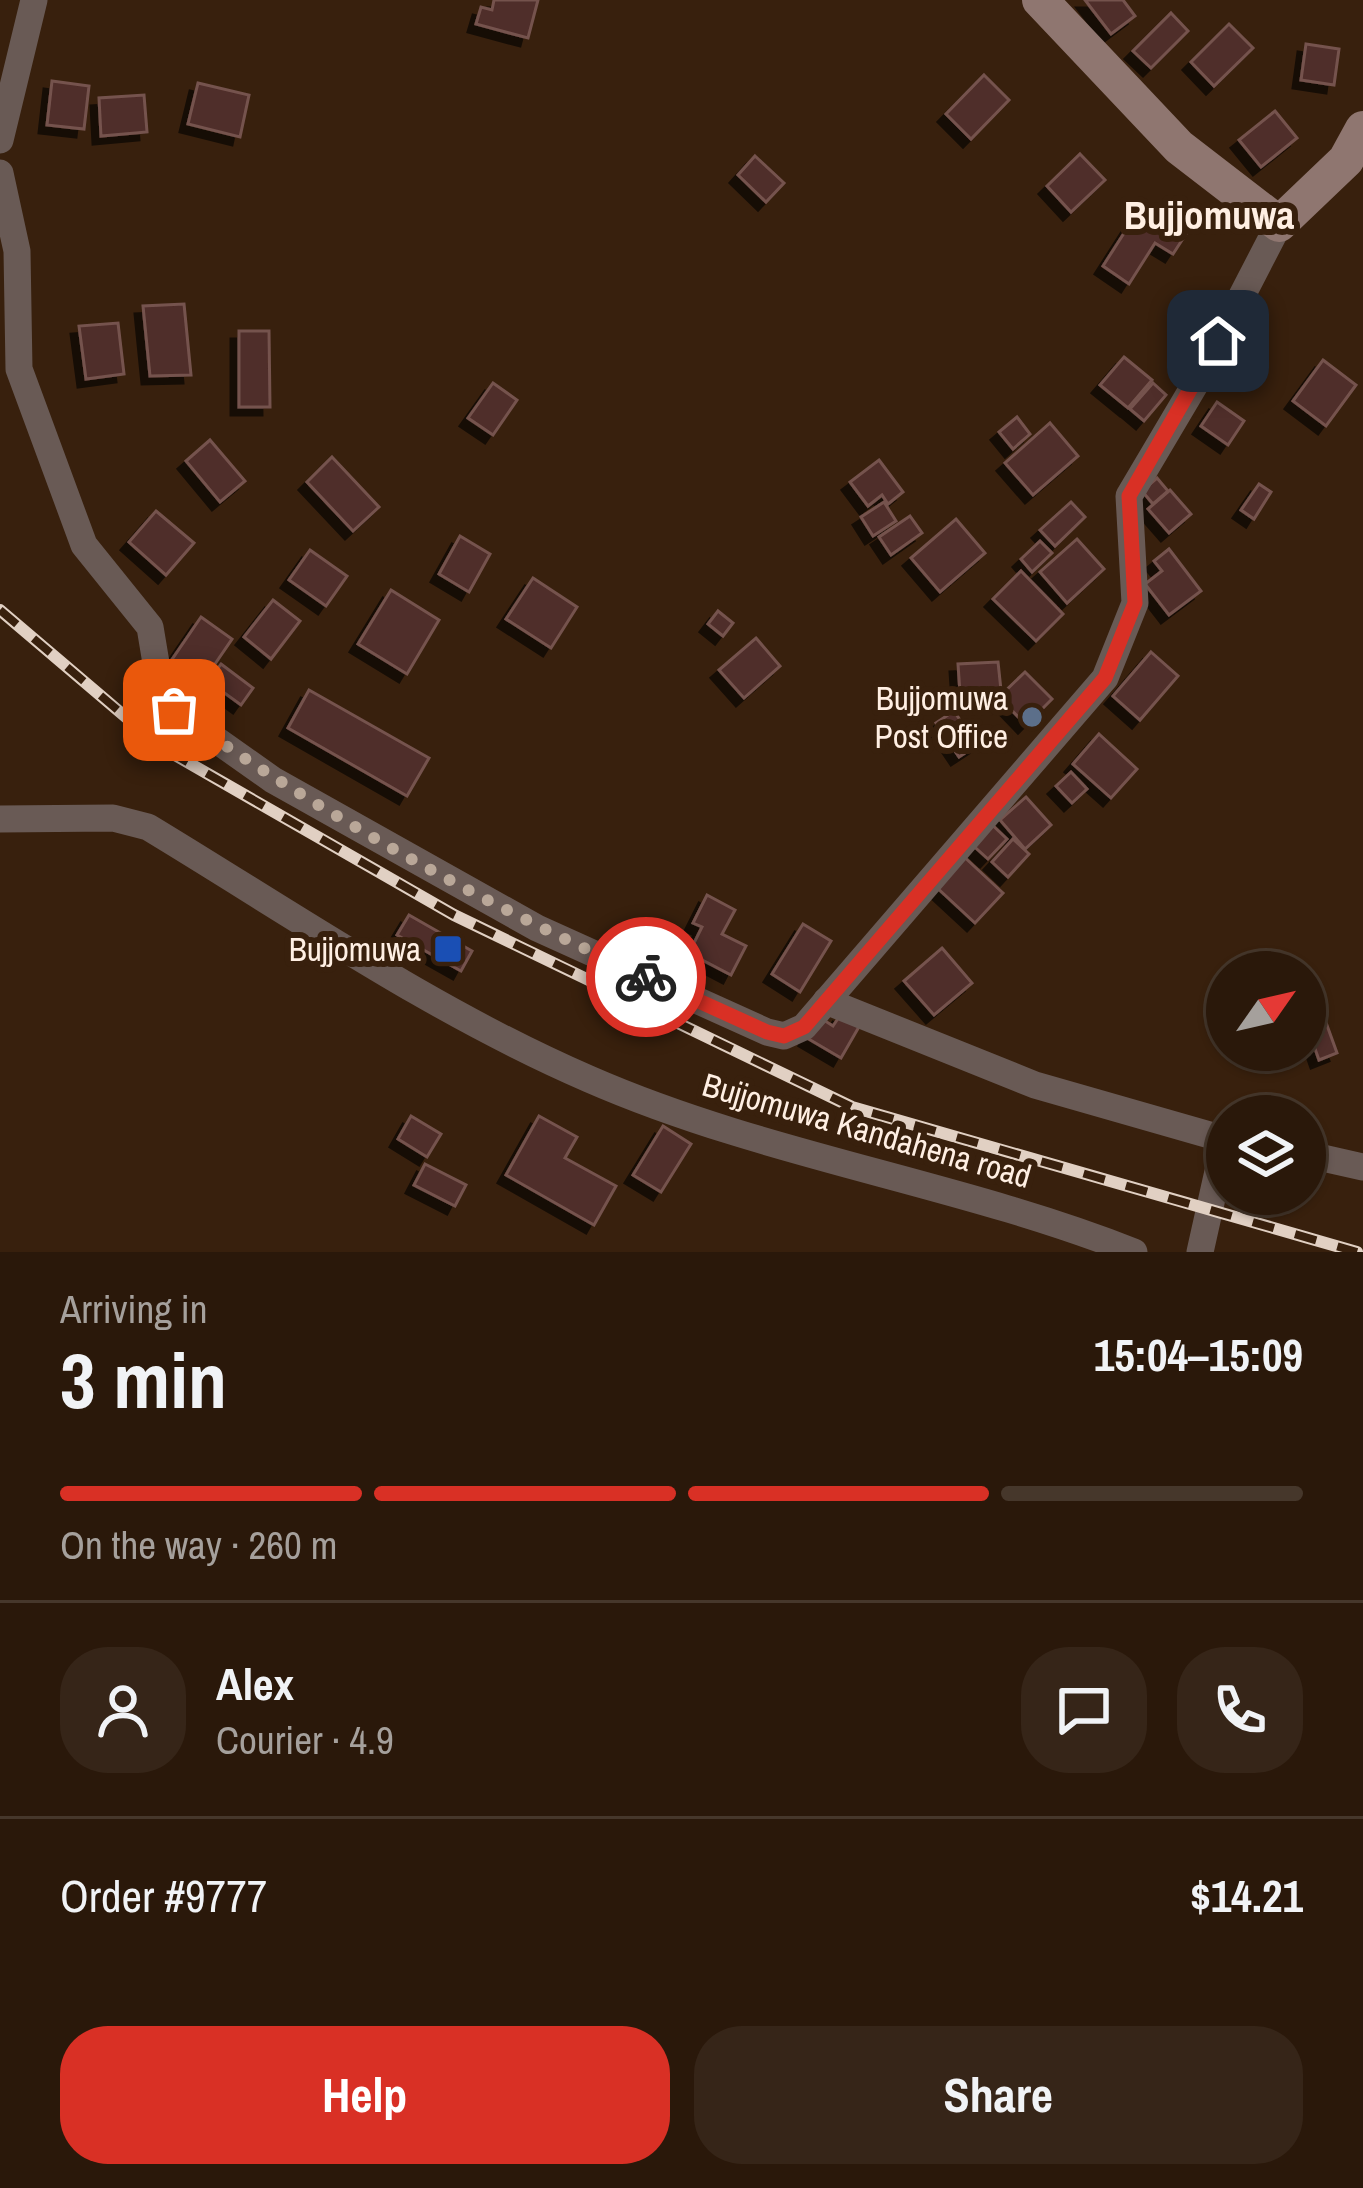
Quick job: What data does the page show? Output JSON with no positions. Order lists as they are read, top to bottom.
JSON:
{
  "streets": {
    "street": ["Bujjomuwa Kandahena road"]
  },
  "districts": ["Bujjomuwa"],
  "places": {
    "other": ["Bujjomuwa Post Office"],
    "transit": ["Bujjomuwa"]
  },
  "north": "top right",
  "page": {
    "heading": ["3 min", "Arriving in", "15:04–15:09"],
    "panel": [
      "Alex",
      "Courier · 4.9",
      "Order #9777",
      "$14.21"
    ],
    "bar": "On the way · 260 m",
    "buttons": ["Help", "Share"]
  }
}
